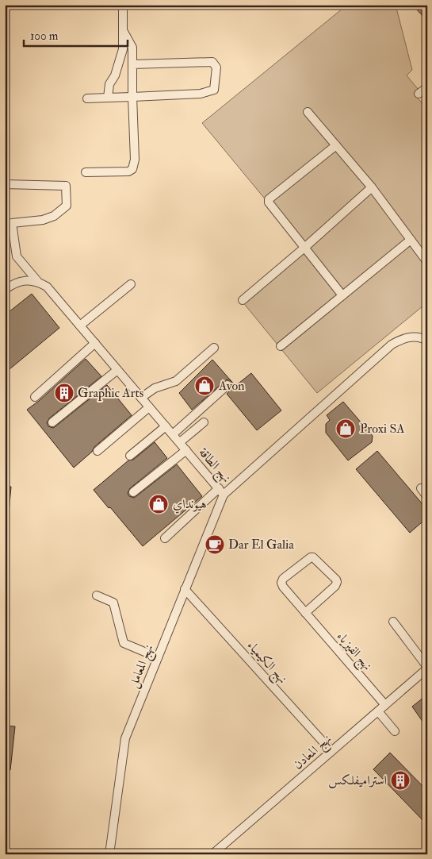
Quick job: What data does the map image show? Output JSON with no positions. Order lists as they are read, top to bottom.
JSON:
{
  "streets": {
    "street": [
      "نهج الطاقة",
      "نهج الفيزياء",
      "نهج الكيمياء",
      "نهج المعامل",
      "نهج المعادن"
    ]
  },
  "crossings": [
    ["نهج الطاقة", "نهج المعامل"],
    ["نهج الفيزياء", "نهج المعادن"],
    ["نهج الكيمياء", "نهج المعامل"],
    ["نهج الكيمياء", "نهج المعادن"]
  ],
  "places": {
    "shop": ["Avon", "Proxi SA", "هيونداي"],
    "building": ["Graphic Arts", "استراميفلكس"],
    "cafe": ["Dar El Galia"]
  },
  "scale_bar": "100 m"
}
